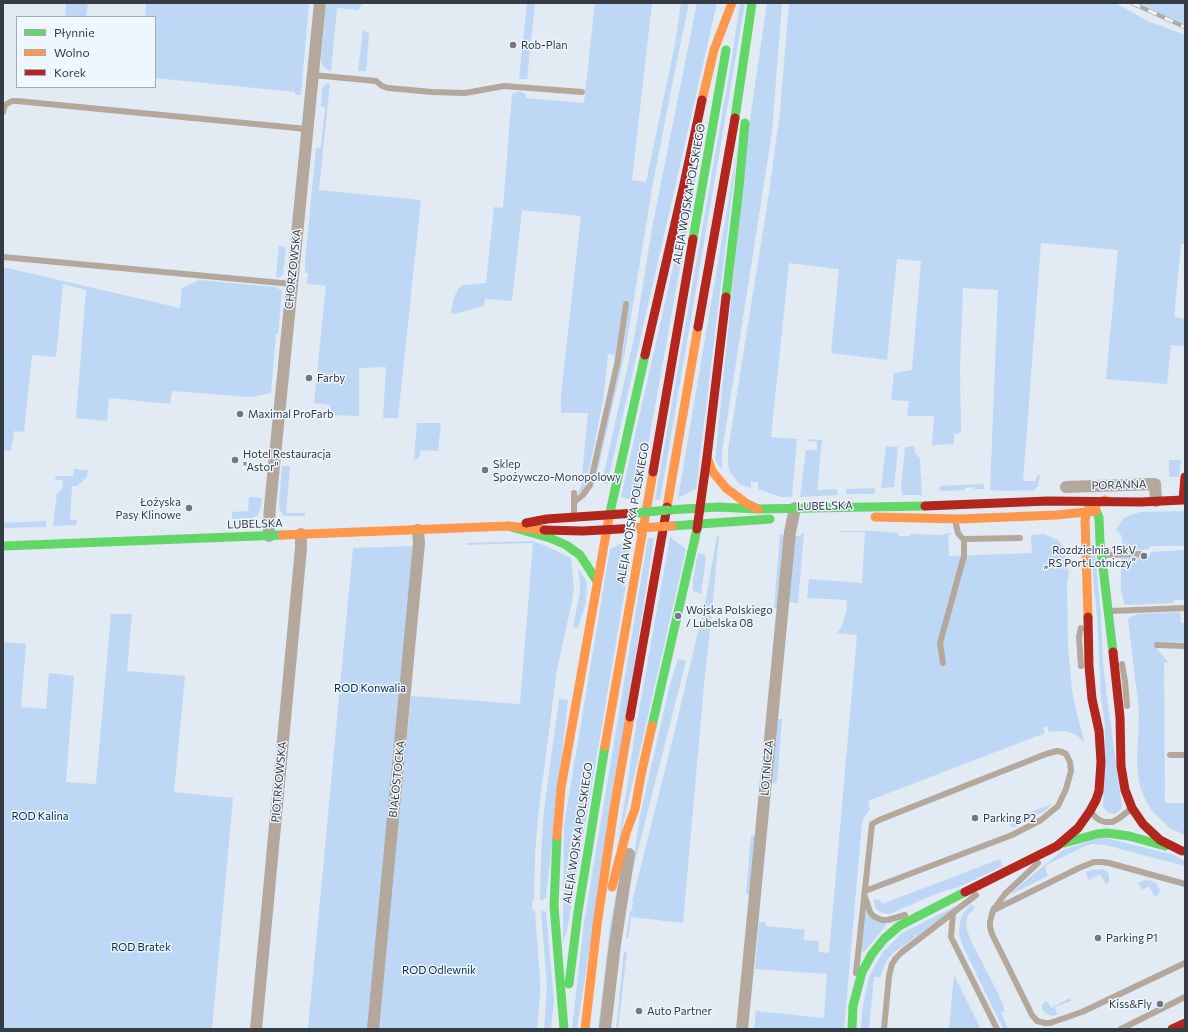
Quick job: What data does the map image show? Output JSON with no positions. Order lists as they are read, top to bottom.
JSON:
{
  "streets": {
    "main road": ["ALEJA WOJSKA POLSKIEGO", "LUBELSKA"],
    "street": [
      "CHORZOWSKA",
      "PORANNA",
      "LOTNICZA",
      "BIAŁOSTOCKA",
      "PIOTRKOWSKA"
    ]
  },
  "crossings": [
    ["CHORZOWSKA", "LUBELSKA"],
    ["PORANNA", "LUBELSKA"],
    ["LUBELSKA", "LOTNICZA"],
    ["LUBELSKA", "BIAŁOSTOCKA"],
    ["LUBELSKA", "PIOTRKOWSKA"]
  ],
  "parks": [
    "ROD Konwalia",
    "ROD Kalina",
    "ROD Bratek",
    "ROD Odlewnik"
  ],
  "places": [
    "Rob-Plan",
    "Farby",
    "Maximal ProFarb",
    "Hotel Restauracja \"Astor\"",
    "Sklep Spożywczo-Monopolowy",
    "Łożyska Pasy Klinowe",
    "Rozdzielnia 15kV „RS Port Lotniczy”",
    "Wojska Polskiego / Lubelska 08",
    "Parking P2",
    "Parking P1",
    "Kiss&Fly",
    "Auto Partner"
  ],
  "legend": ["Płynnie", "Wolno", "Korek"]
}
